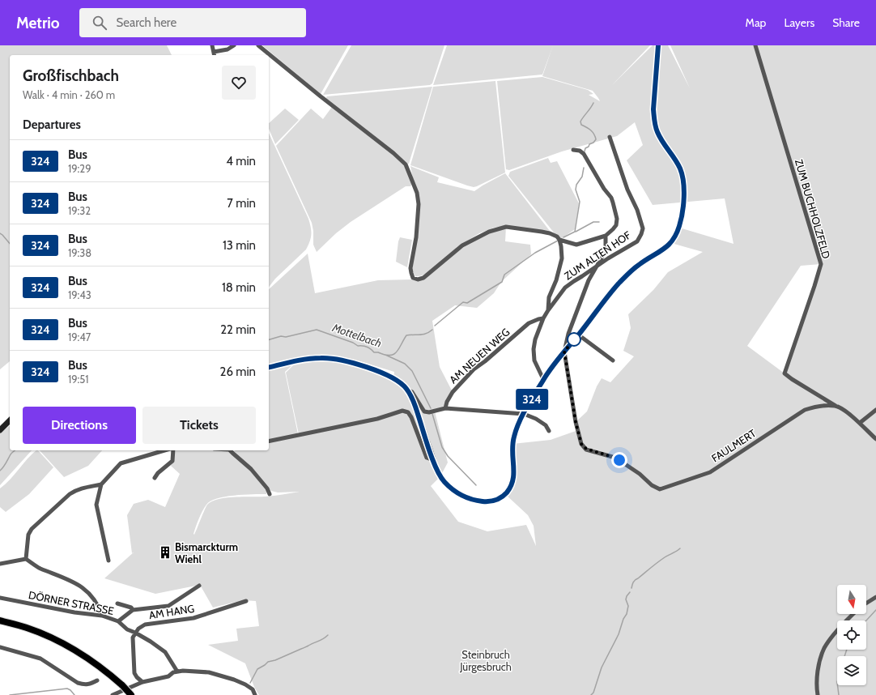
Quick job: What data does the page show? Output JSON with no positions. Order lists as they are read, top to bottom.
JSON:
{
  "streets": {
    "street": [
      "ZUM BUCHHOLZFELD",
      "ZUM ALTEN HOF",
      "AM NEUEN WEG",
      "FAULMERT",
      "DÖRNER STRASSE",
      "AM HANG"
    ]
  },
  "crossings": [
    ["ZUM BUCHHOLZFELD", "FAULMERT"],
    ["DÖRNER STRASSE", "AM HANG"]
  ],
  "water": ["Mottelbach"],
  "parks": ["Steinbruch Jürgesbruch"],
  "places": {
    "building": ["Bismarckturm Wiehl"]
  },
  "lines": ["bus line 324"],
  "north": "bottom",
  "page": {
    "header": "Metrio",
    "search": "Search here",
    "nav": ["Map", "Layers", "Share"],
    "on_map": "324",
    "heading": [
      ["Großfischbach", "Walk · 4 min · 260 m"],
      "Departures"
    ],
    "list": [
      {
        "mark": "324",
        "name": "Bus",
        "note": "19:29",
        "value": "4 min"
      },
      {
        "mark": "324",
        "name": "Bus",
        "note": "19:32",
        "value": "7 min"
      },
      {
        "mark": "324",
        "name": "Bus",
        "note": "19:38",
        "value": "13 min"
      },
      {
        "mark": "324",
        "name": "Bus",
        "note": "19:43",
        "value": "18 min"
      },
      {
        "mark": "324",
        "name": "Bus",
        "note": "19:47",
        "value": "22 min"
      },
      {
        "mark": "324",
        "name": "Bus",
        "note": "19:51",
        "value": "26 min"
      }
    ],
    "buttons": ["Directions", "Tickets"]
  }
}
